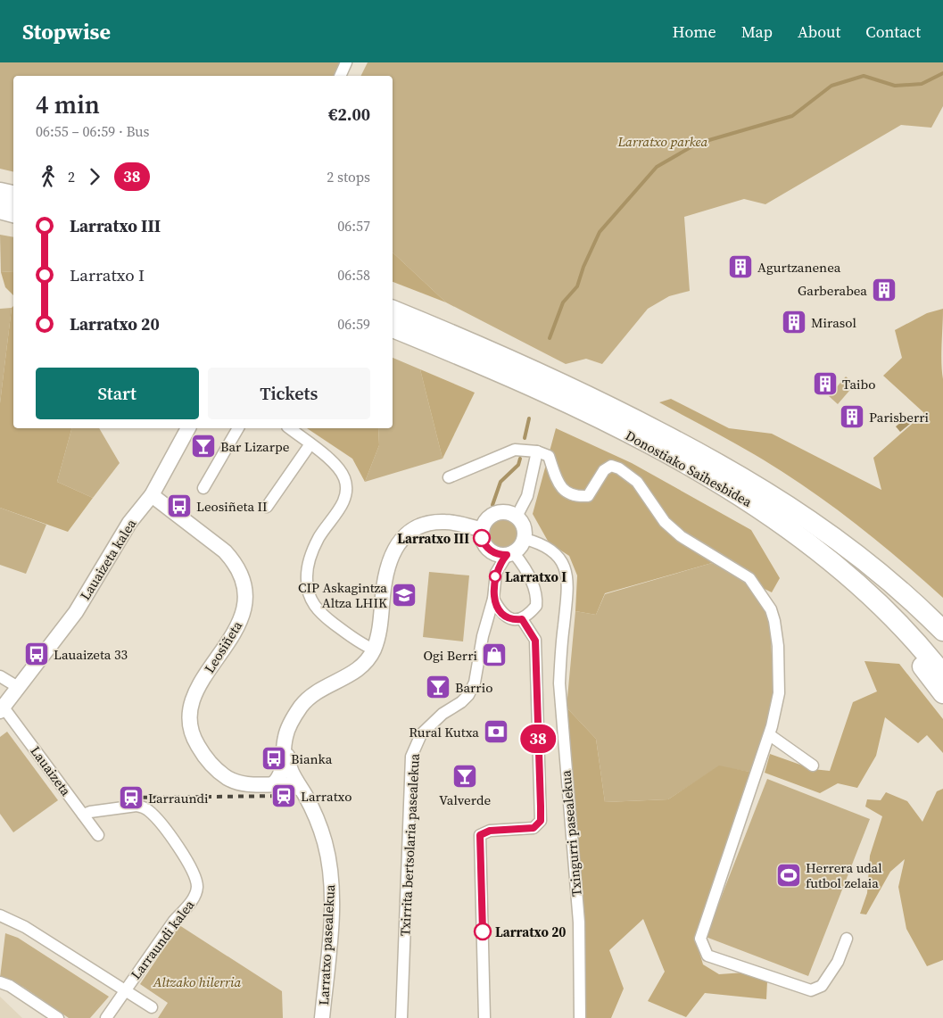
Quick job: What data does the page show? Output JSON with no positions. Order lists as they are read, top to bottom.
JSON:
{
  "streets": {
    "highway": ["Donostiako Saihesbidea"],
    "street": [
      "Lauaizeta kalea",
      "Leosiñeta",
      "Lauaizeta",
      "Txingurri pasealekua",
      "Txirrita bertsolaria pasealekua",
      "Larraundi kalea",
      "Larratxo pasealekua"
    ]
  },
  "crossings": [
    ["Lauaizeta kalea", "Leosiñeta"],
    ["Lauaizeta kalea", "Lauaizeta"],
    ["Leosiñeta", "Larratxo pasealekua"],
    ["Lauaizeta", "Larraundi kalea"]
  ],
  "parks": ["Larratxo parkea", "Altzako hilerria"],
  "places": {
    "building": [
      "Agurtzanenea",
      "Garberabea",
      "Mirasol",
      "Taibo",
      "Parisberri"
    ],
    "bar": ["Bar Lizarpe", "Barrio", "Valverde"],
    "bus stop": ["Leosiñeta II", "Lauaizeta 33", "Bianka"],
    "other": ["Larratxo III", "Larratxo I", "Larratxo 20"],
    "school or university": ["CIP Askagintza Altza LHIK"],
    "shop": ["Ogi Berri"],
    "bank": ["Rural Kutxa"],
    "station": ["Larratxo", "Larraundi"],
    "sports": ["Herrera udal futbol zelaia"]
  },
  "lines": ["bus line 38"],
  "page": {
    "header": "Stopwise",
    "nav": [
      "Home",
      "Map",
      "About",
      "Contact"
    ],
    "on_map": "38",
    "heading": ["4 min", "06:55 – 06:59 · Bus", "€2.00"],
    "legs": ["2", "38", "2 stops"],
    "list": [
      {
        "name": "Larratxo III",
        "value": "06:57"
      },
      {
        "name": "Larratxo I",
        "value": "06:58"
      },
      {
        "name": "Larratxo 20",
        "value": "06:59"
      }
    ],
    "buttons": ["Start", "Tickets"]
  }
}
